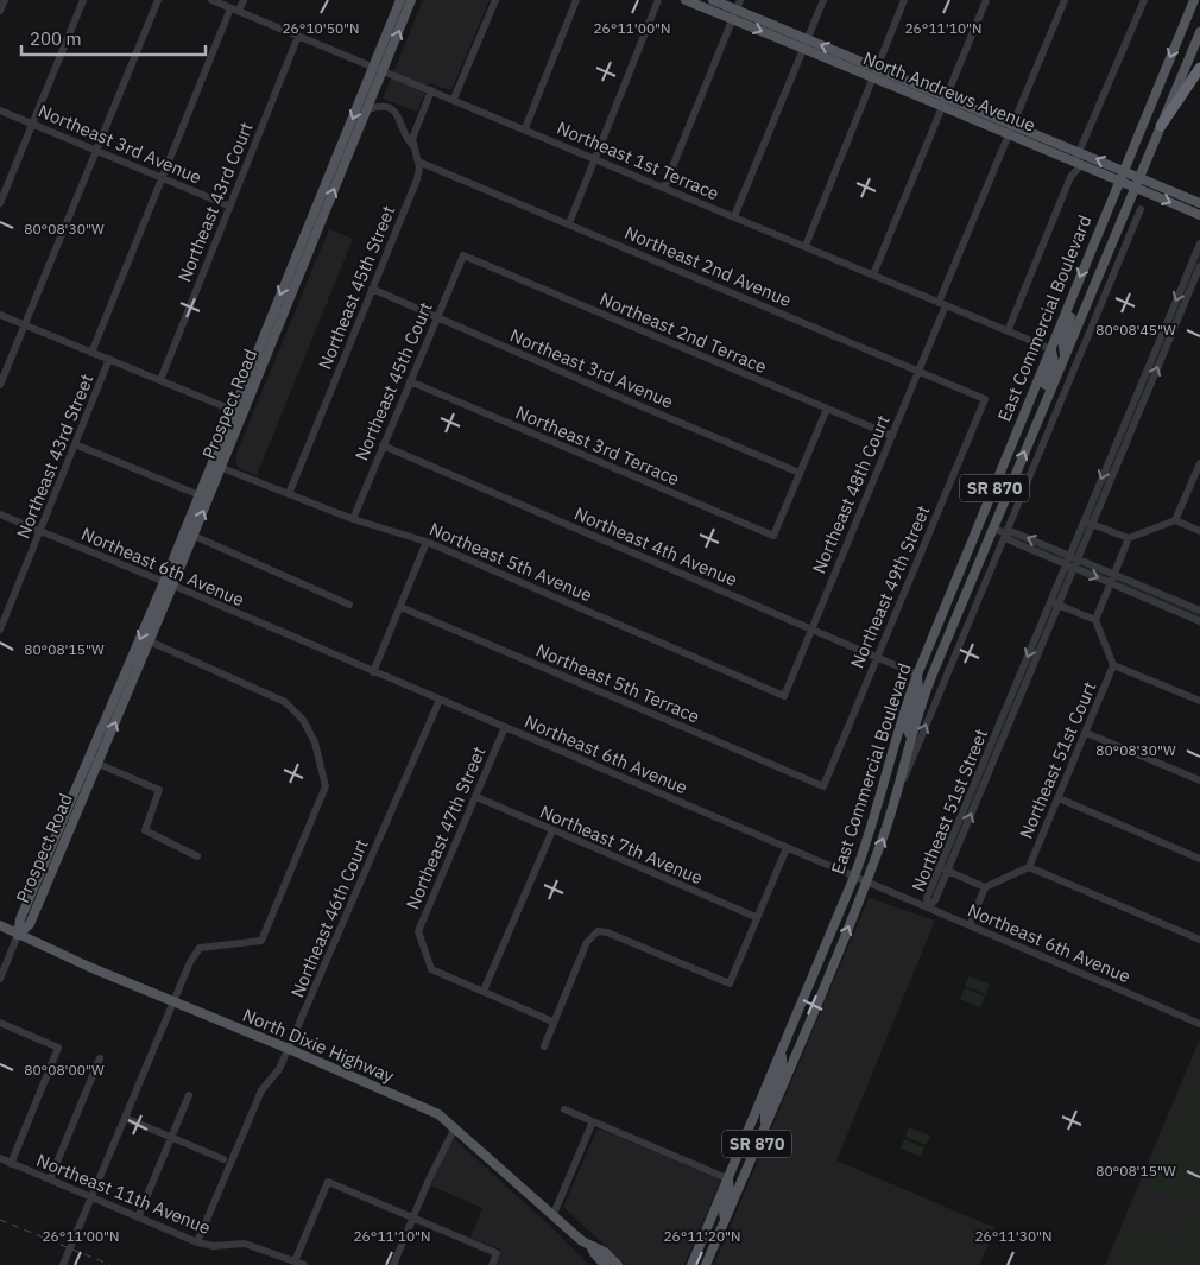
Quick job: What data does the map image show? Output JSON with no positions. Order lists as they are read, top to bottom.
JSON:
{
  "streets": {
    "main road": [
      "North Andrews Avenue",
      "East Commercial Boulevard",
      "Prospect Road",
      "SR 870",
      "North Dixie Highway"
    ],
    "street": [
      "Northeast 3rd Avenue",
      "Northeast 1st Terrace",
      "Northeast 43rd Court",
      "Northeast 2nd Avenue",
      "Northeast 45th Street",
      "Northeast 2nd Terrace",
      "Northeast 45th Court",
      "Northeast 3rd Terrace",
      "Northeast 43rd Street",
      "Northeast 48th Court",
      "Northeast 4th Avenue",
      "Northeast 5th Avenue",
      "Northeast 6th Avenue",
      "Northeast 49th Street",
      "Northeast 5th Terrace",
      "Northeast 51st Court",
      "Northeast 51st Street",
      "Northeast 47th Street",
      "Northeast 7th Avenue",
      "Northeast 46th Court",
      "Northeast 11th Avenue"
    ]
  },
  "crossings": [
    ["North Andrews Avenue", "East Commercial Boulevard"],
    ["North Andrews Avenue", "SR 870"],
    ["North Andrews Avenue", "Northeast 48th Court"],
    ["Northeast 3rd Avenue", "Northeast 43rd Court"],
    ["Northeast 3rd Avenue", "Northeast 45th Street"],
    ["Northeast 3rd Avenue", "Northeast 45th Court"],
    ["Northeast 3rd Avenue", "Northeast 3rd Terrace"],
    ["Northeast 3rd Avenue", "Northeast 43rd Street"],
    ["Northeast 1st Terrace", "Northeast 43rd Court"],
    ["Northeast 1st Terrace", "East Commercial Boulevard"],
    ["Northeast 1st Terrace", "Prospect Road"],
    ["Northeast 1st Terrace", "Northeast 43rd Street"],
    ["Northeast 1st Terrace", "Northeast 48th Court"],
    ["Northeast 2nd Avenue", "Northeast 45th Street"],
    ["Northeast 2nd Avenue", "Northeast 48th Court"],
    ["Northeast 2nd Avenue", "Northeast 49th Street"],
    ["Northeast 45th Street", "Northeast 5th Avenue"],
    ["East Commercial Boulevard", "SR 870"],
    ["East Commercial Boulevard", "Northeast 4th Avenue"],
    ["East Commercial Boulevard", "Northeast 6th Avenue"],
    ["Northeast 2nd Terrace", "Northeast 45th Court"],
    ["Northeast 2nd Terrace", "Northeast 48th Court"],
    ["Northeast 45th Court", "Northeast 3rd Terrace"],
    ["Northeast 45th Court", "Northeast 4th Avenue"],
    ["Northeast 45th Court", "Northeast 5th Avenue"],
    ["Prospect Road", "Northeast 5th Avenue"],
    ["Prospect Road", "Northeast 6th Avenue"],
    ["Prospect Road", "North Dixie Highway"],
    ["Northeast 43rd Street", "Northeast 6th Avenue"],
    ["Northeast 48th Court", "Northeast 4th Avenue"],
    ["Northeast 48th Court", "Northeast 5th Avenue"],
    ["Northeast 4th Avenue", "Northeast 49th Street"],
    ["Northeast 6th Avenue", "Northeast 51st Street"],
    ["Northeast 6th Avenue", "Northeast 47th Street"],
    ["Northeast 6th Avenue", "Northeast 46th Court"],
    ["Northeast 49th Street", "Northeast 5th Terrace"],
    ["Northeast 47th Street", "Northeast 7th Avenue"],
    ["Northeast 46th Court", "North Dixie Highway"],
    ["Northeast 46th Court", "Northeast 11th Avenue"]
  ],
  "scale_bar": "200 m",
  "coordinates": [
    "26°10'50\"N",
    "26°11'00\"N",
    "26°11'10\"N",
    "80°08'30\"W",
    "80°08'45\"W",
    "80°08'15\"W",
    "80°08'00\"W",
    "26°11'20\"N",
    "26°11'30\"N"
  ]
}
